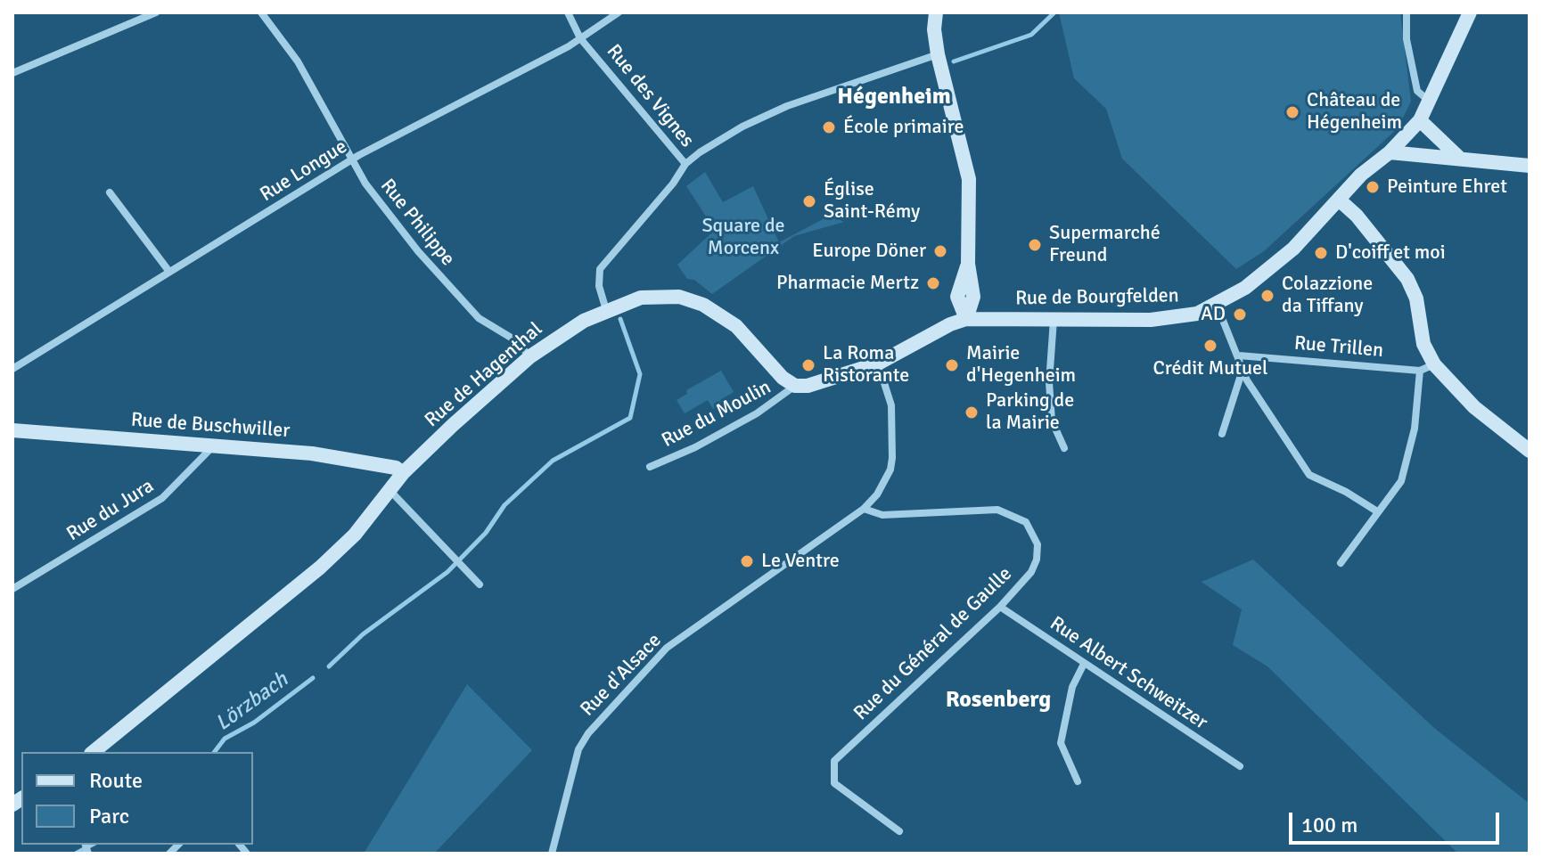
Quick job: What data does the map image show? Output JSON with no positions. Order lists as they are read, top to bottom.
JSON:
{
  "streets": {
    "main road": ["Rue de Bourgfelden", "Rue de Hagenthal", "Rue de Buschwiller"],
    "street": [
      "Rue des Vignes",
      "Rue Longue",
      "Rue Philippe",
      "Rue Trillen",
      "Rue du Moulin",
      "Rue du Jura",
      "Rue du Général de Gaulle",
      "Rue Albert Schweitzer",
      "Rue d'Alsace"
    ]
  },
  "crossings": [
    ["Rue des Vignes", "Rue Longue"],
    ["Rue Longue", "Rue Philippe"],
    ["Rue Philippe", "Rue de Hagenthal"],
    ["Rue de Hagenthal", "Rue du Moulin"],
    ["Rue de Hagenthal", "Rue de Buschwiller"],
    ["Rue de Buschwiller", "Rue du Jura"],
    ["Rue du Général de Gaulle", "Rue Albert Schweitzer"],
    ["Rue du Général de Gaulle", "Rue d'Alsace"]
  ],
  "districts": ["Hégenheim", "Rosenberg"],
  "water": ["Lörzbach"],
  "parks": ["Square de Morcenx"],
  "places": [
    "Château de Hégenheim",
    "École primaire",
    "Peinture Ehret",
    "Église Saint-Rémy",
    "Supermarché Freund",
    "Europe Döner",
    "D'coiff et moi",
    "Pharmacie Mertz",
    "Colazzione da Tiffany",
    "AD",
    "Crédit Mutuel",
    "La Roma Ristorante",
    "Mairie d'Hegenheim",
    "Parking de la Mairie",
    "Le Ventre"
  ],
  "legend": ["Route", "Parc"],
  "scale_bar": "100 m"
}
